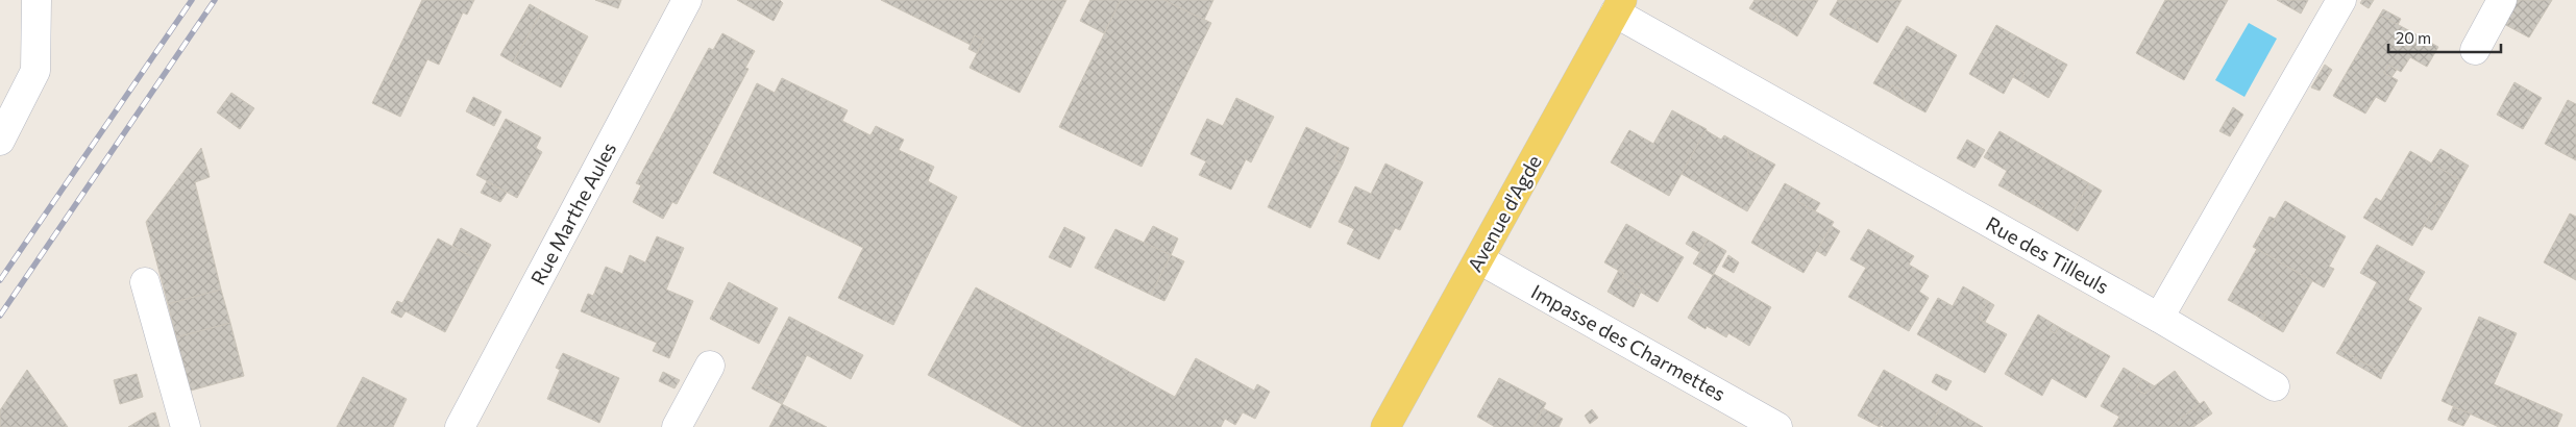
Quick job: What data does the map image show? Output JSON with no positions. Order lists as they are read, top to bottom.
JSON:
{
  "streets": {
    "main road": ["Avenue d'Agde"],
    "street": ["Rue Marthe Aules", "Rue des Tilleuls", "Impasse des Charmettes"]
  },
  "crossings": [
    ["Avenue d'Agde", "Rue des Tilleuls"],
    ["Avenue d'Agde", "Impasse des Charmettes"]
  ],
  "scale_bar": "20 m"
}
